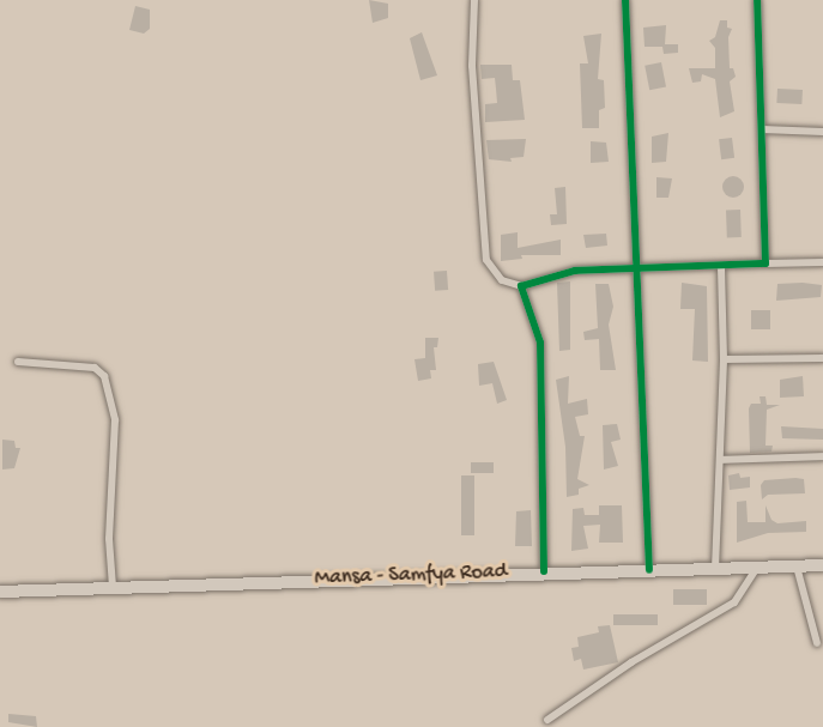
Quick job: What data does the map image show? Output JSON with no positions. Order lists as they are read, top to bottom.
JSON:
{
  "streets": {
    "main road": ["Mansa - Samfya Road"]
  }
}
